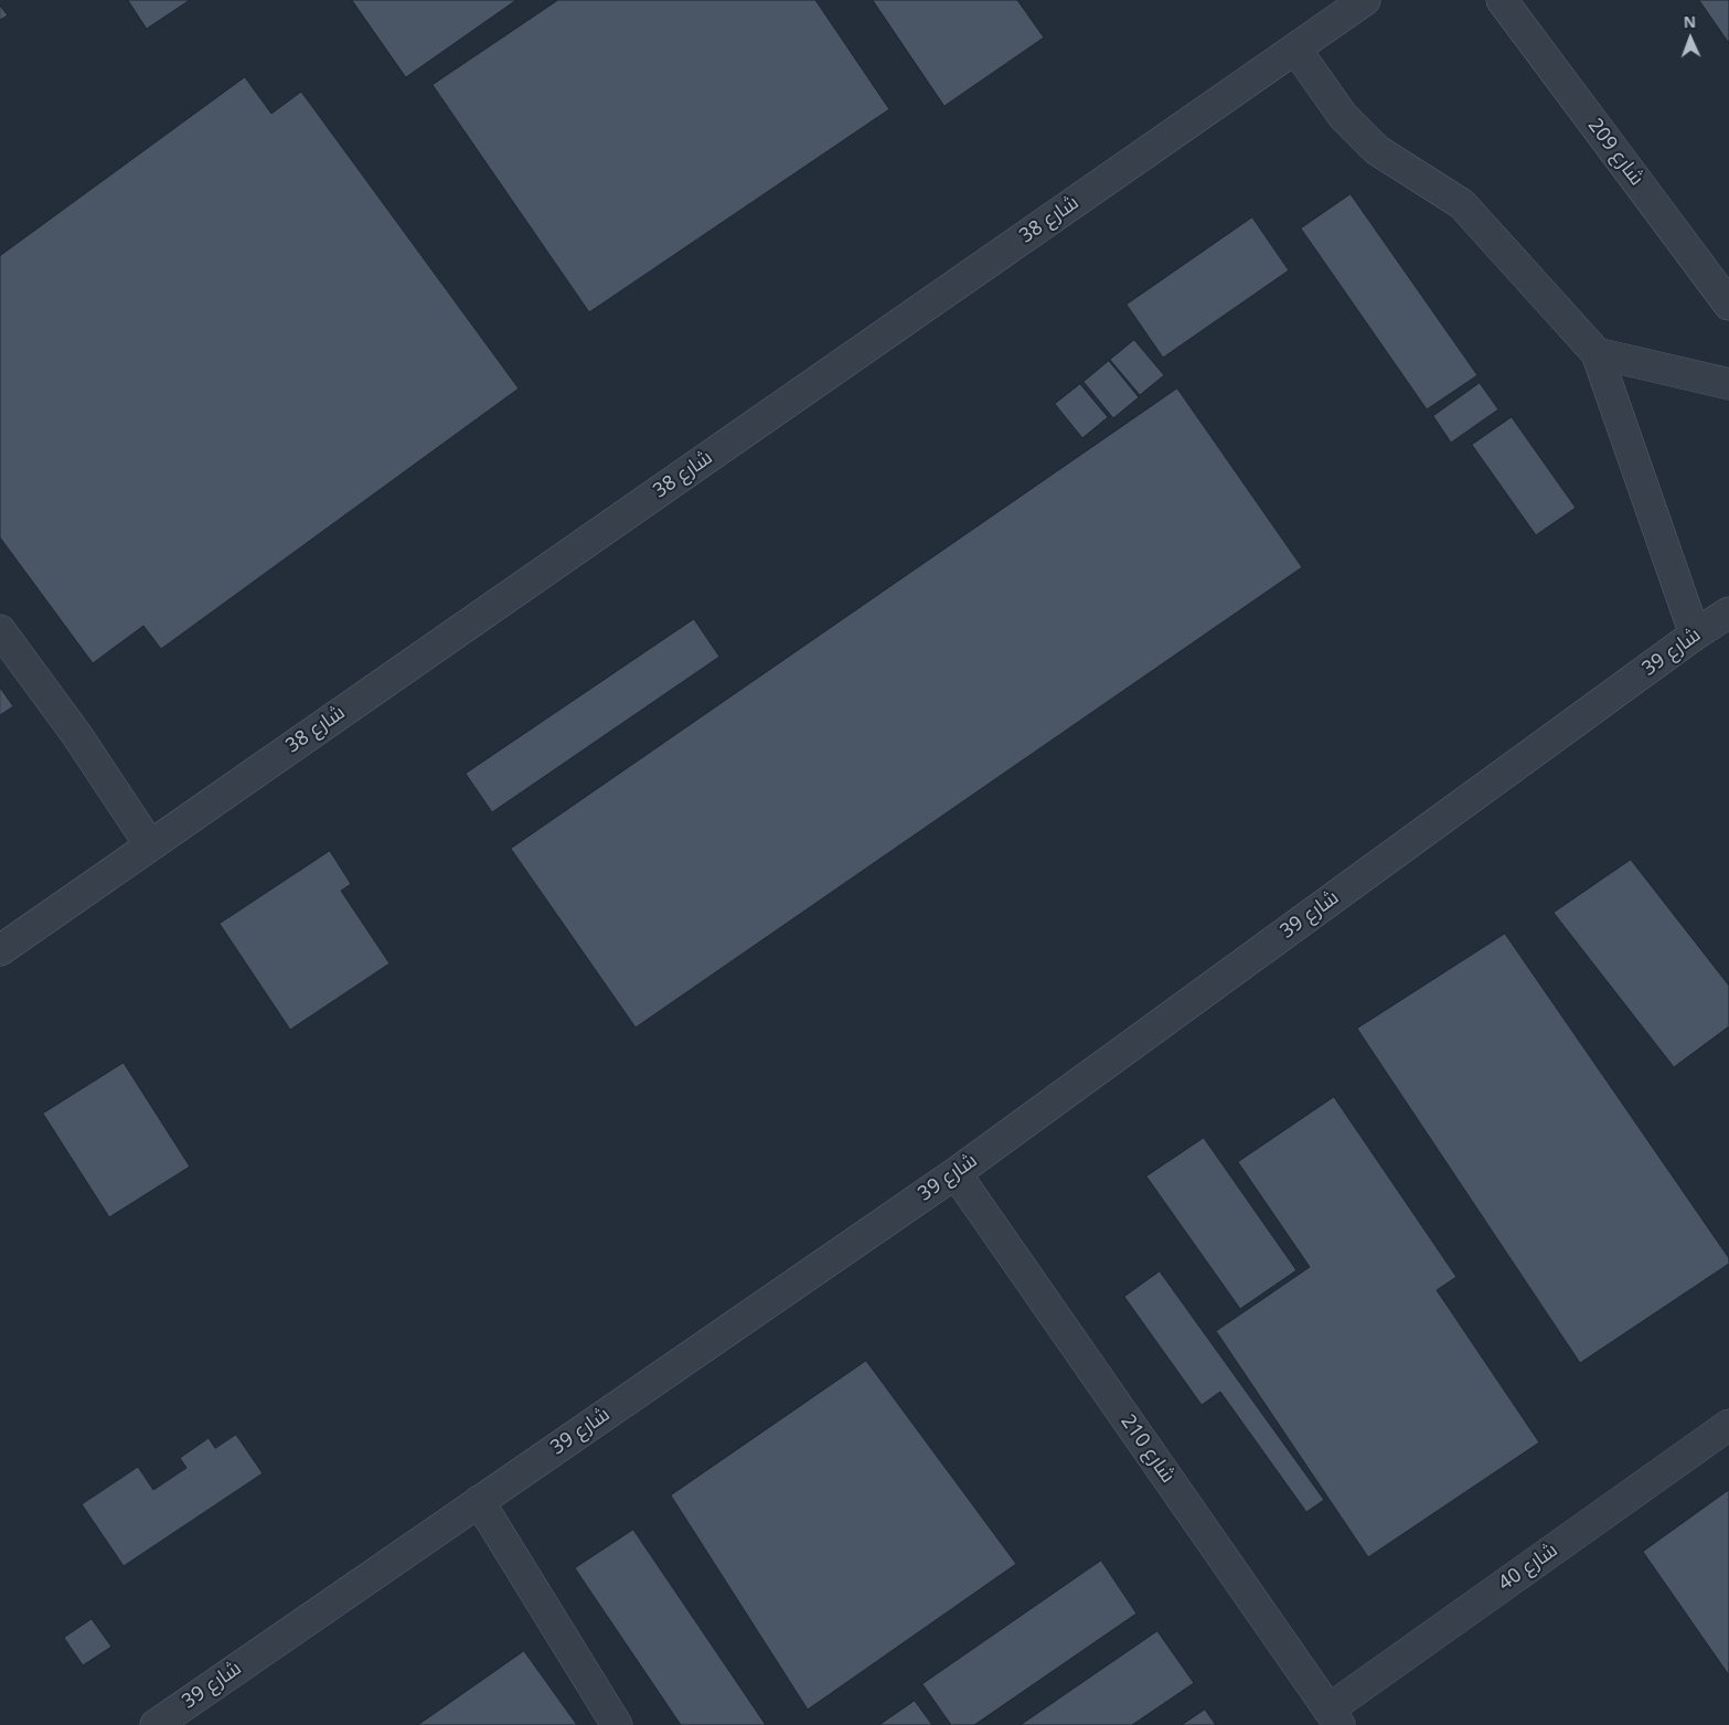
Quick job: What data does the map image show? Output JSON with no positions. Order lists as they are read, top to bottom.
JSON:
{
  "streets": {
    "street": [
      "شارع 209",
      "شارع 38",
      "شارع 39",
      "شارع 210",
      "شارع 40"
    ]
  },
  "crossings": [
    ["شارع 39", "شارع 210"],
    ["شارع 210", "شارع 40"]
  ],
  "north": "top"
}
